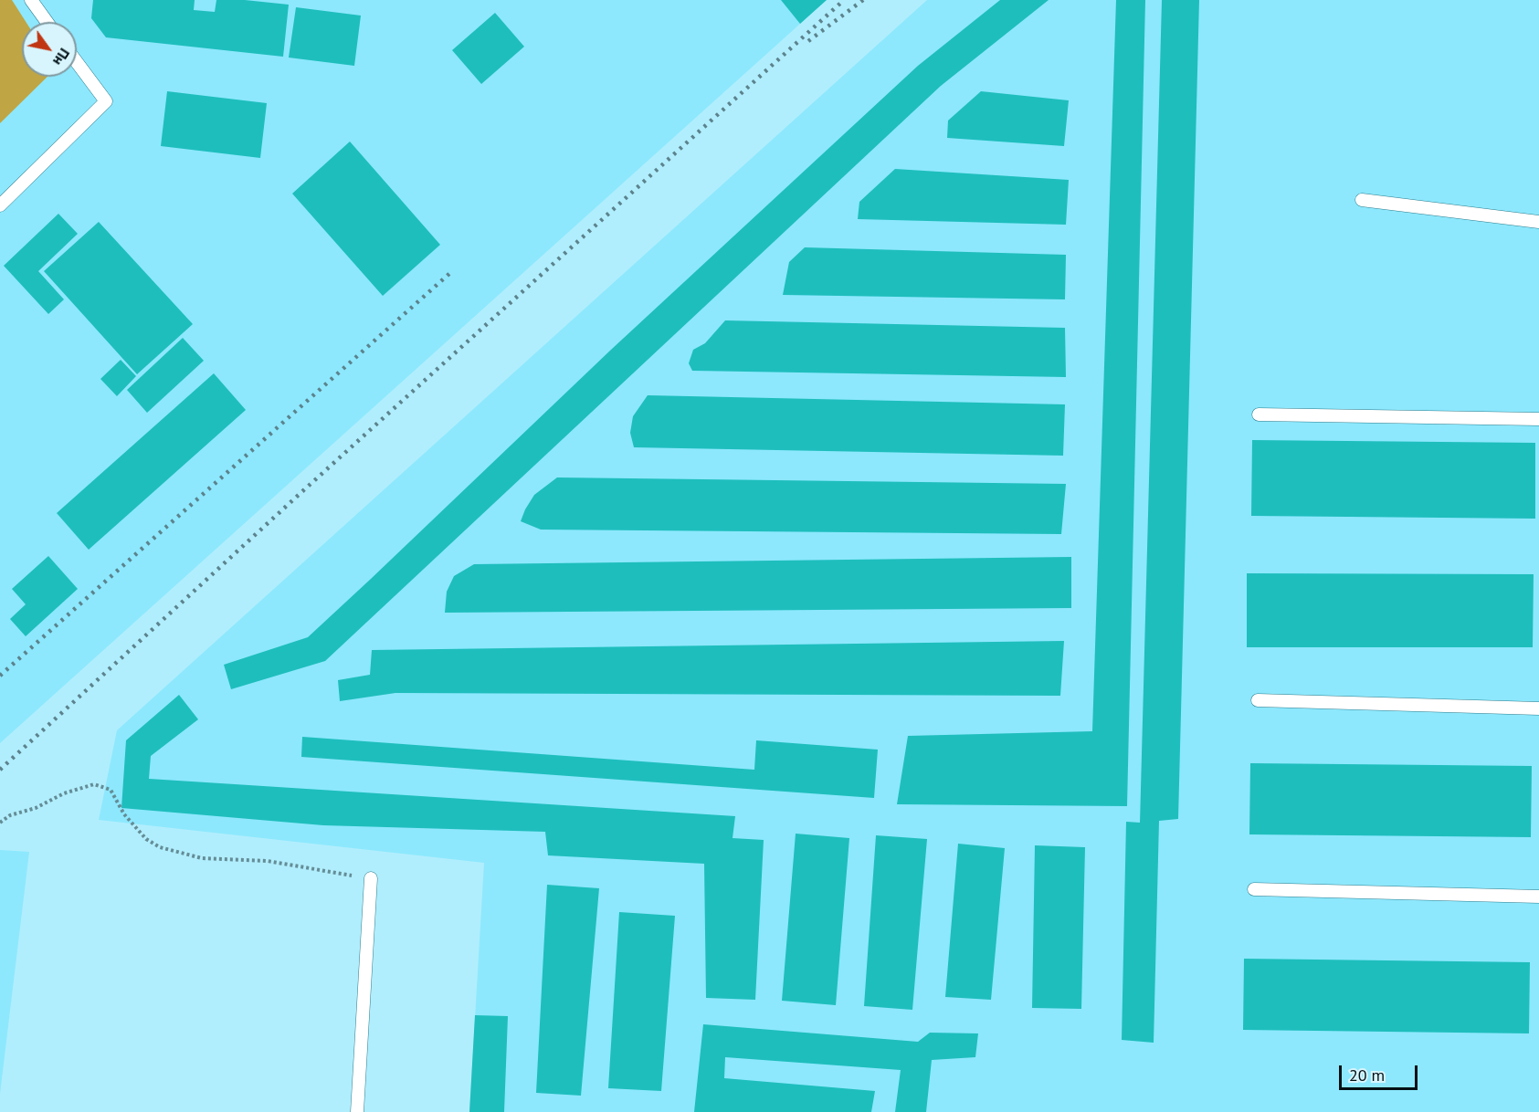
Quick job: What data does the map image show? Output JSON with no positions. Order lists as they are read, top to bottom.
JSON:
{
  "scale_bar": "20 m",
  "north": "bottom right"
}
